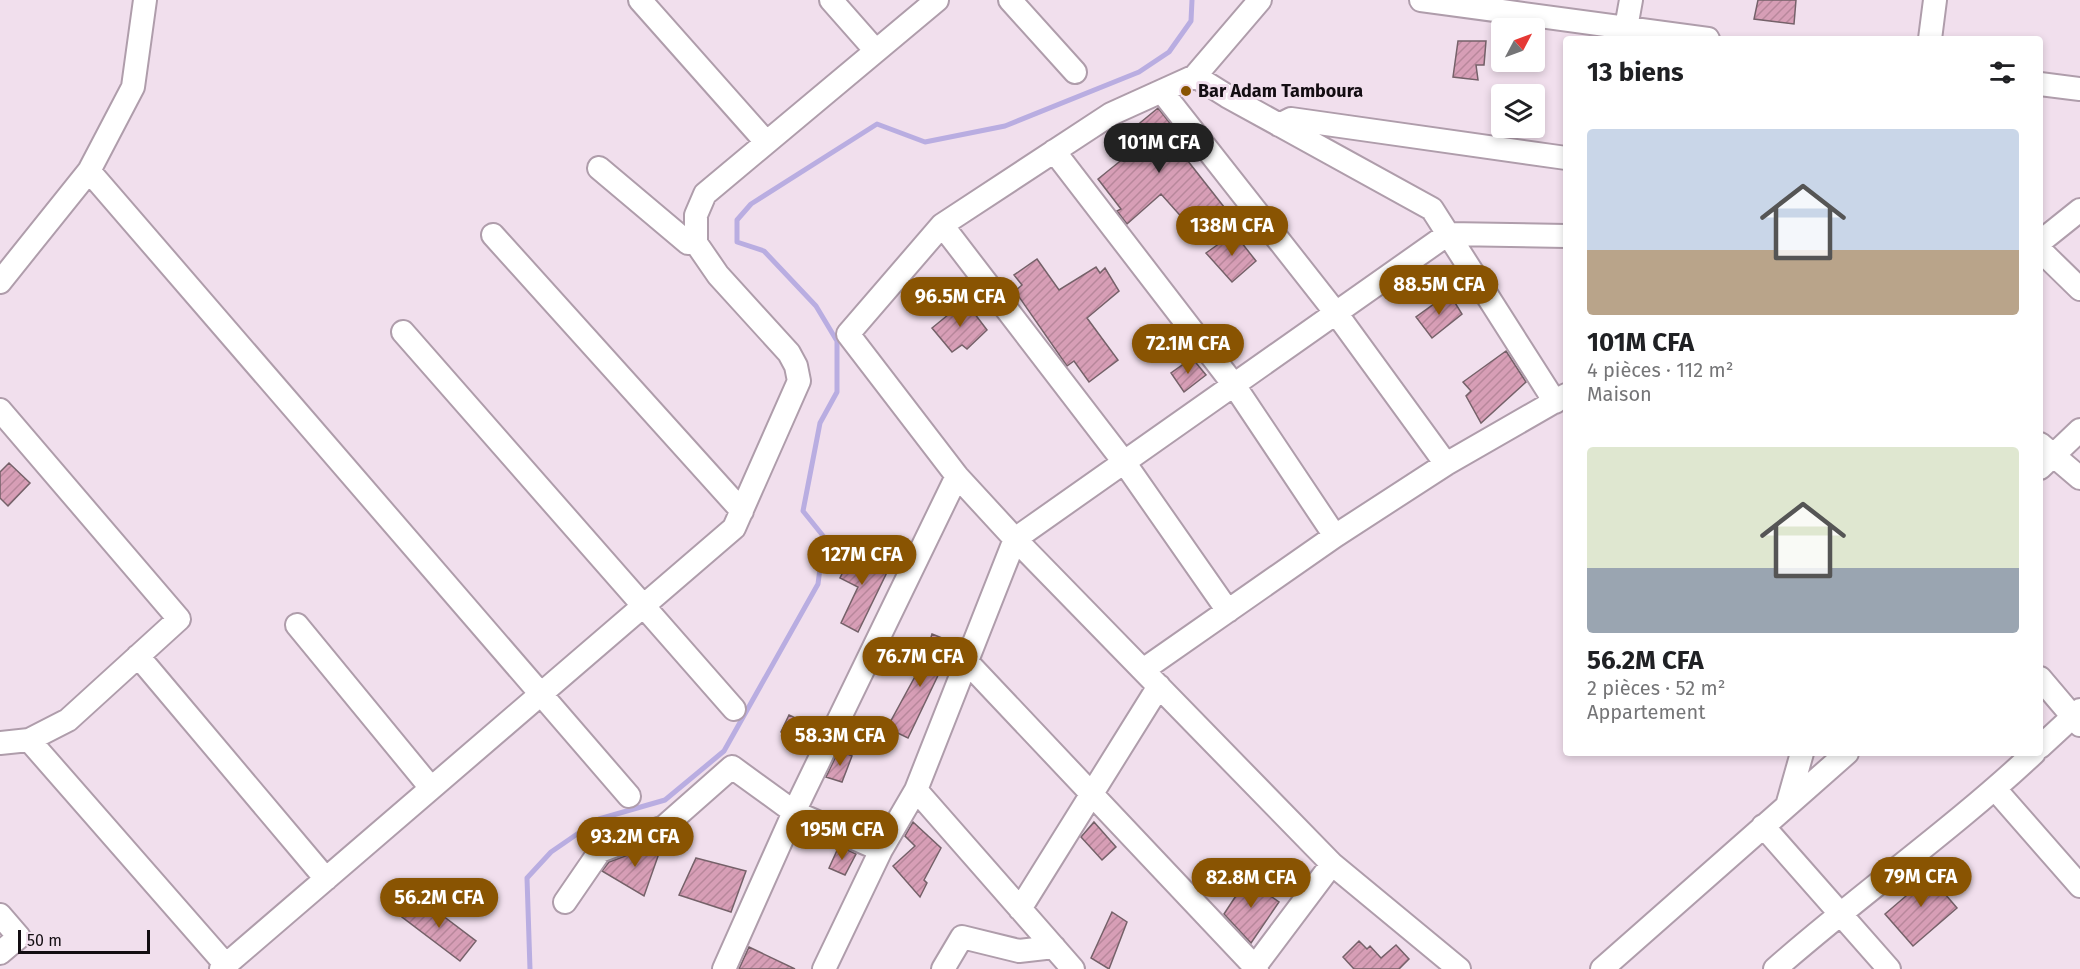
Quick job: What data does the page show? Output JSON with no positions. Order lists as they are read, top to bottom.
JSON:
{
  "places": ["Bar Adam Tamboura"],
  "scale_bar": "50 m",
  "north": "top right",
  "page": {
    "heading": "13 biens",
    "list": [
      {
        "name": "101M CFA",
        "note": "4 pièces · 112 m² · Maison"
      },
      {
        "name": "56.2M CFA",
        "note": "2 pièces · 52 m² · Appartement"
      }
    ],
    "price": [
      "101M CFA",
      "138M CFA",
      "88.5M CFA",
      "96.5M CFA",
      "72.1M CFA",
      "127M CFA",
      "76.7M CFA",
      "58.3M CFA",
      "195M CFA",
      "93.2M CFA",
      "79M CFA",
      "82.8M CFA",
      "56.2M CFA"
    ],
    "scale": "50 m"
  }
}
